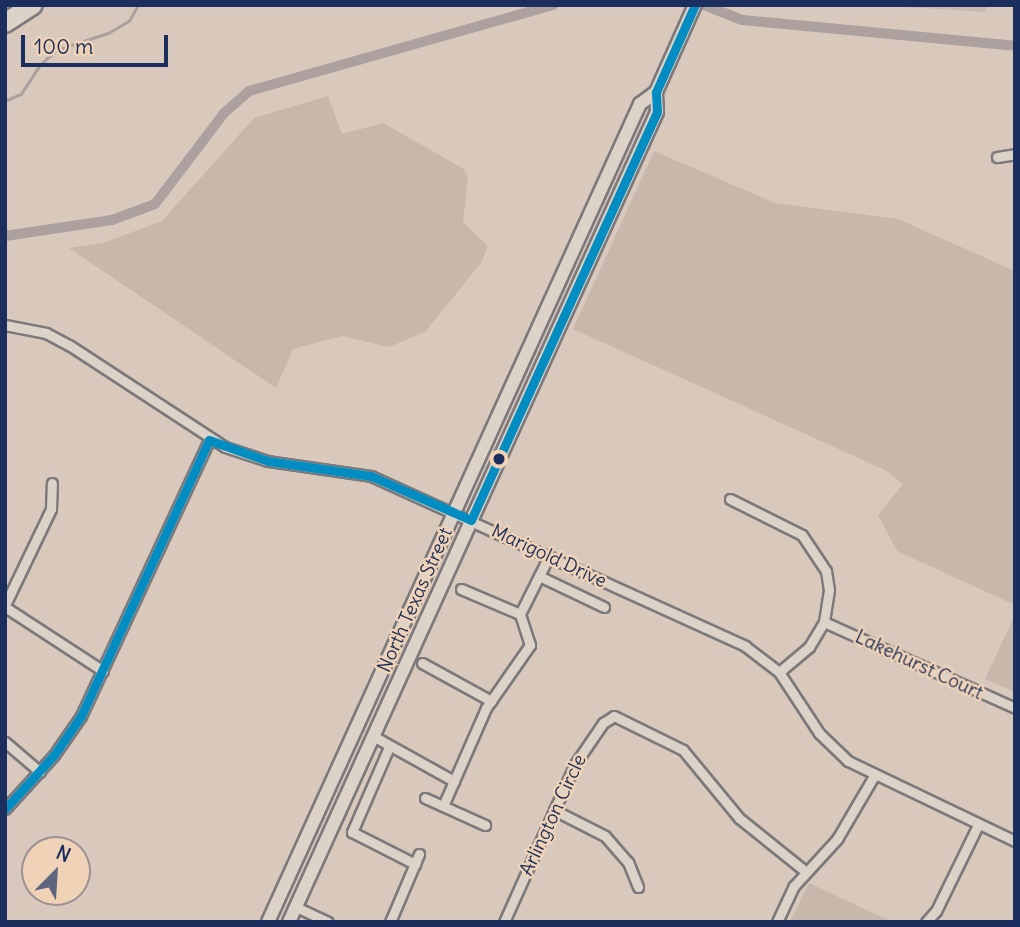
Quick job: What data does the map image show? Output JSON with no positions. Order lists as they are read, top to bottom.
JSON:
{
  "streets": {
    "main road": ["North Texas Street"],
    "street": ["Marigold Drive", "Lakehurst Court", "Arlington Circle"]
  },
  "crossings": [
    ["Marigold Drive", "North Texas Street"]
  ],
  "scale_bar": "100 m",
  "north": "top right"
}
